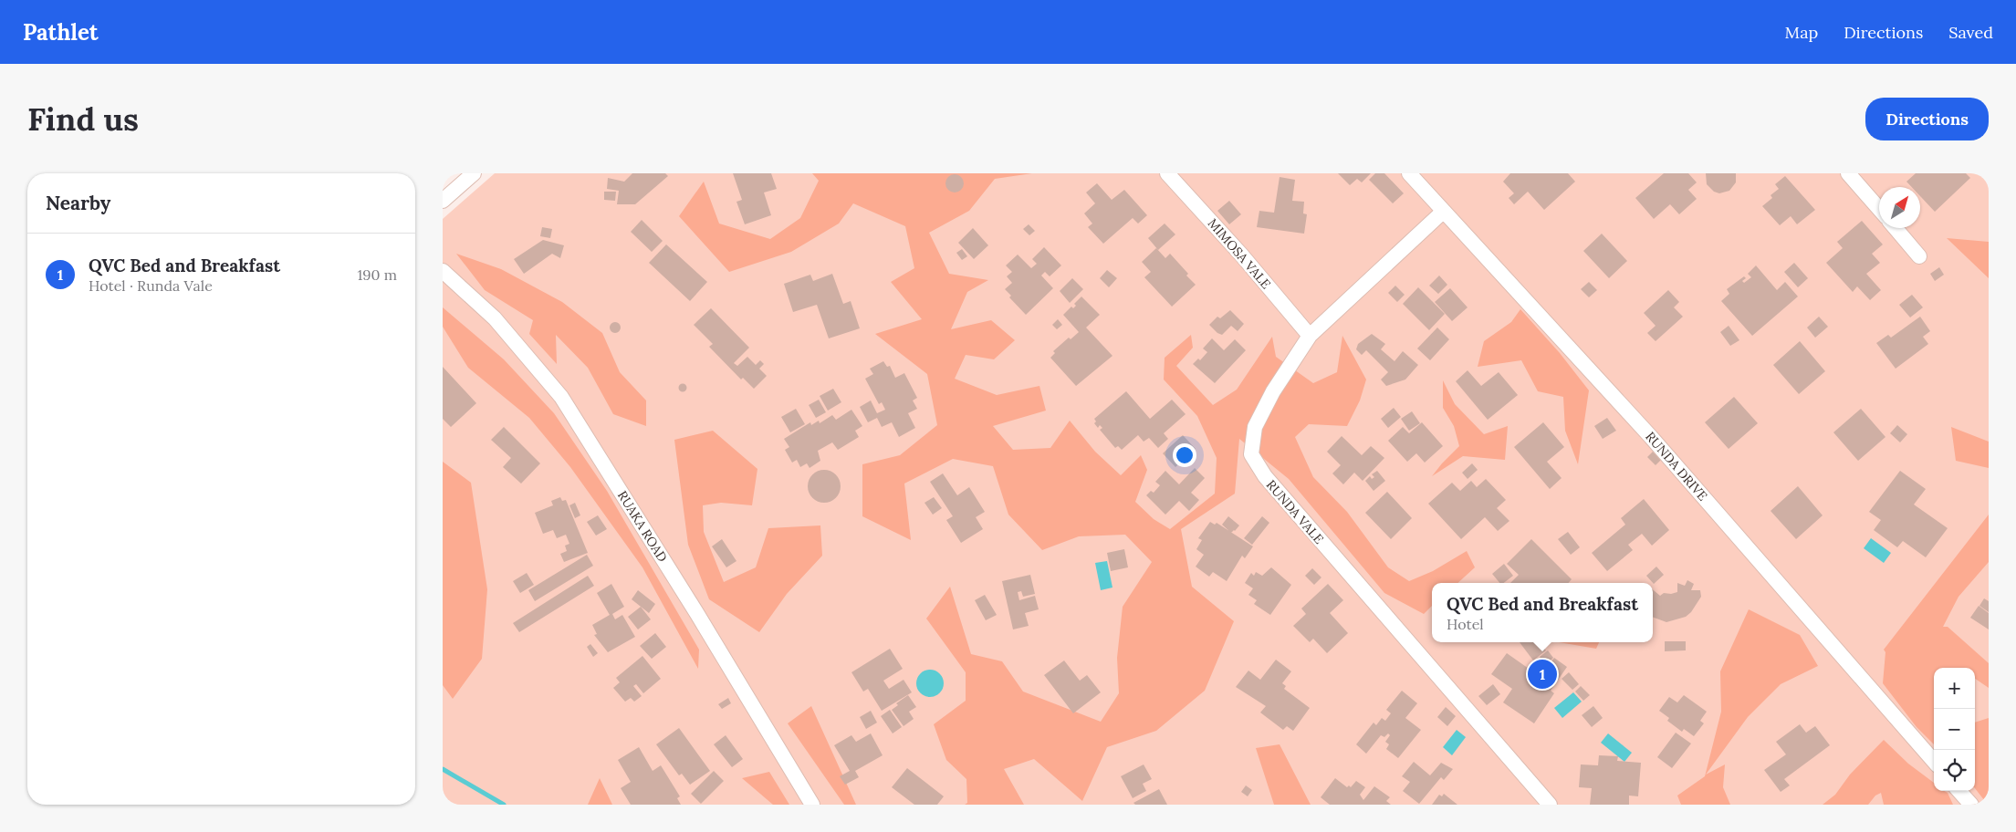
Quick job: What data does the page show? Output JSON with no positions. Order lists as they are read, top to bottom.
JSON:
{
  "streets": {
    "street": [
      "MIMOSA VALE",
      "RUNDA DRIVE",
      "RUNDA VALE",
      "RUAKA ROAD"
    ]
  },
  "crossings": [
    ["MIMOSA VALE", "RUNDA VALE"],
    ["RUNDA DRIVE", "RUNDA VALE"]
  ],
  "north": "top right",
  "page": {
    "header": "Pathlet",
    "nav": ["Map", "Directions", "Saved"],
    "buttons": "Directions",
    "title": "Find us",
    "heading": "Nearby",
    "list": [
      {
        "mark": "1",
        "name": "QVC Bed and Breakfast",
        "note": "Hotel · Runda Vale",
        "value": "190 m"
      }
    ],
    "popup": ["QVC Bed and Breakfast", "Hotel"],
    "pins": "1",
    "map_buttons": ["+", "−"]
  }
}
